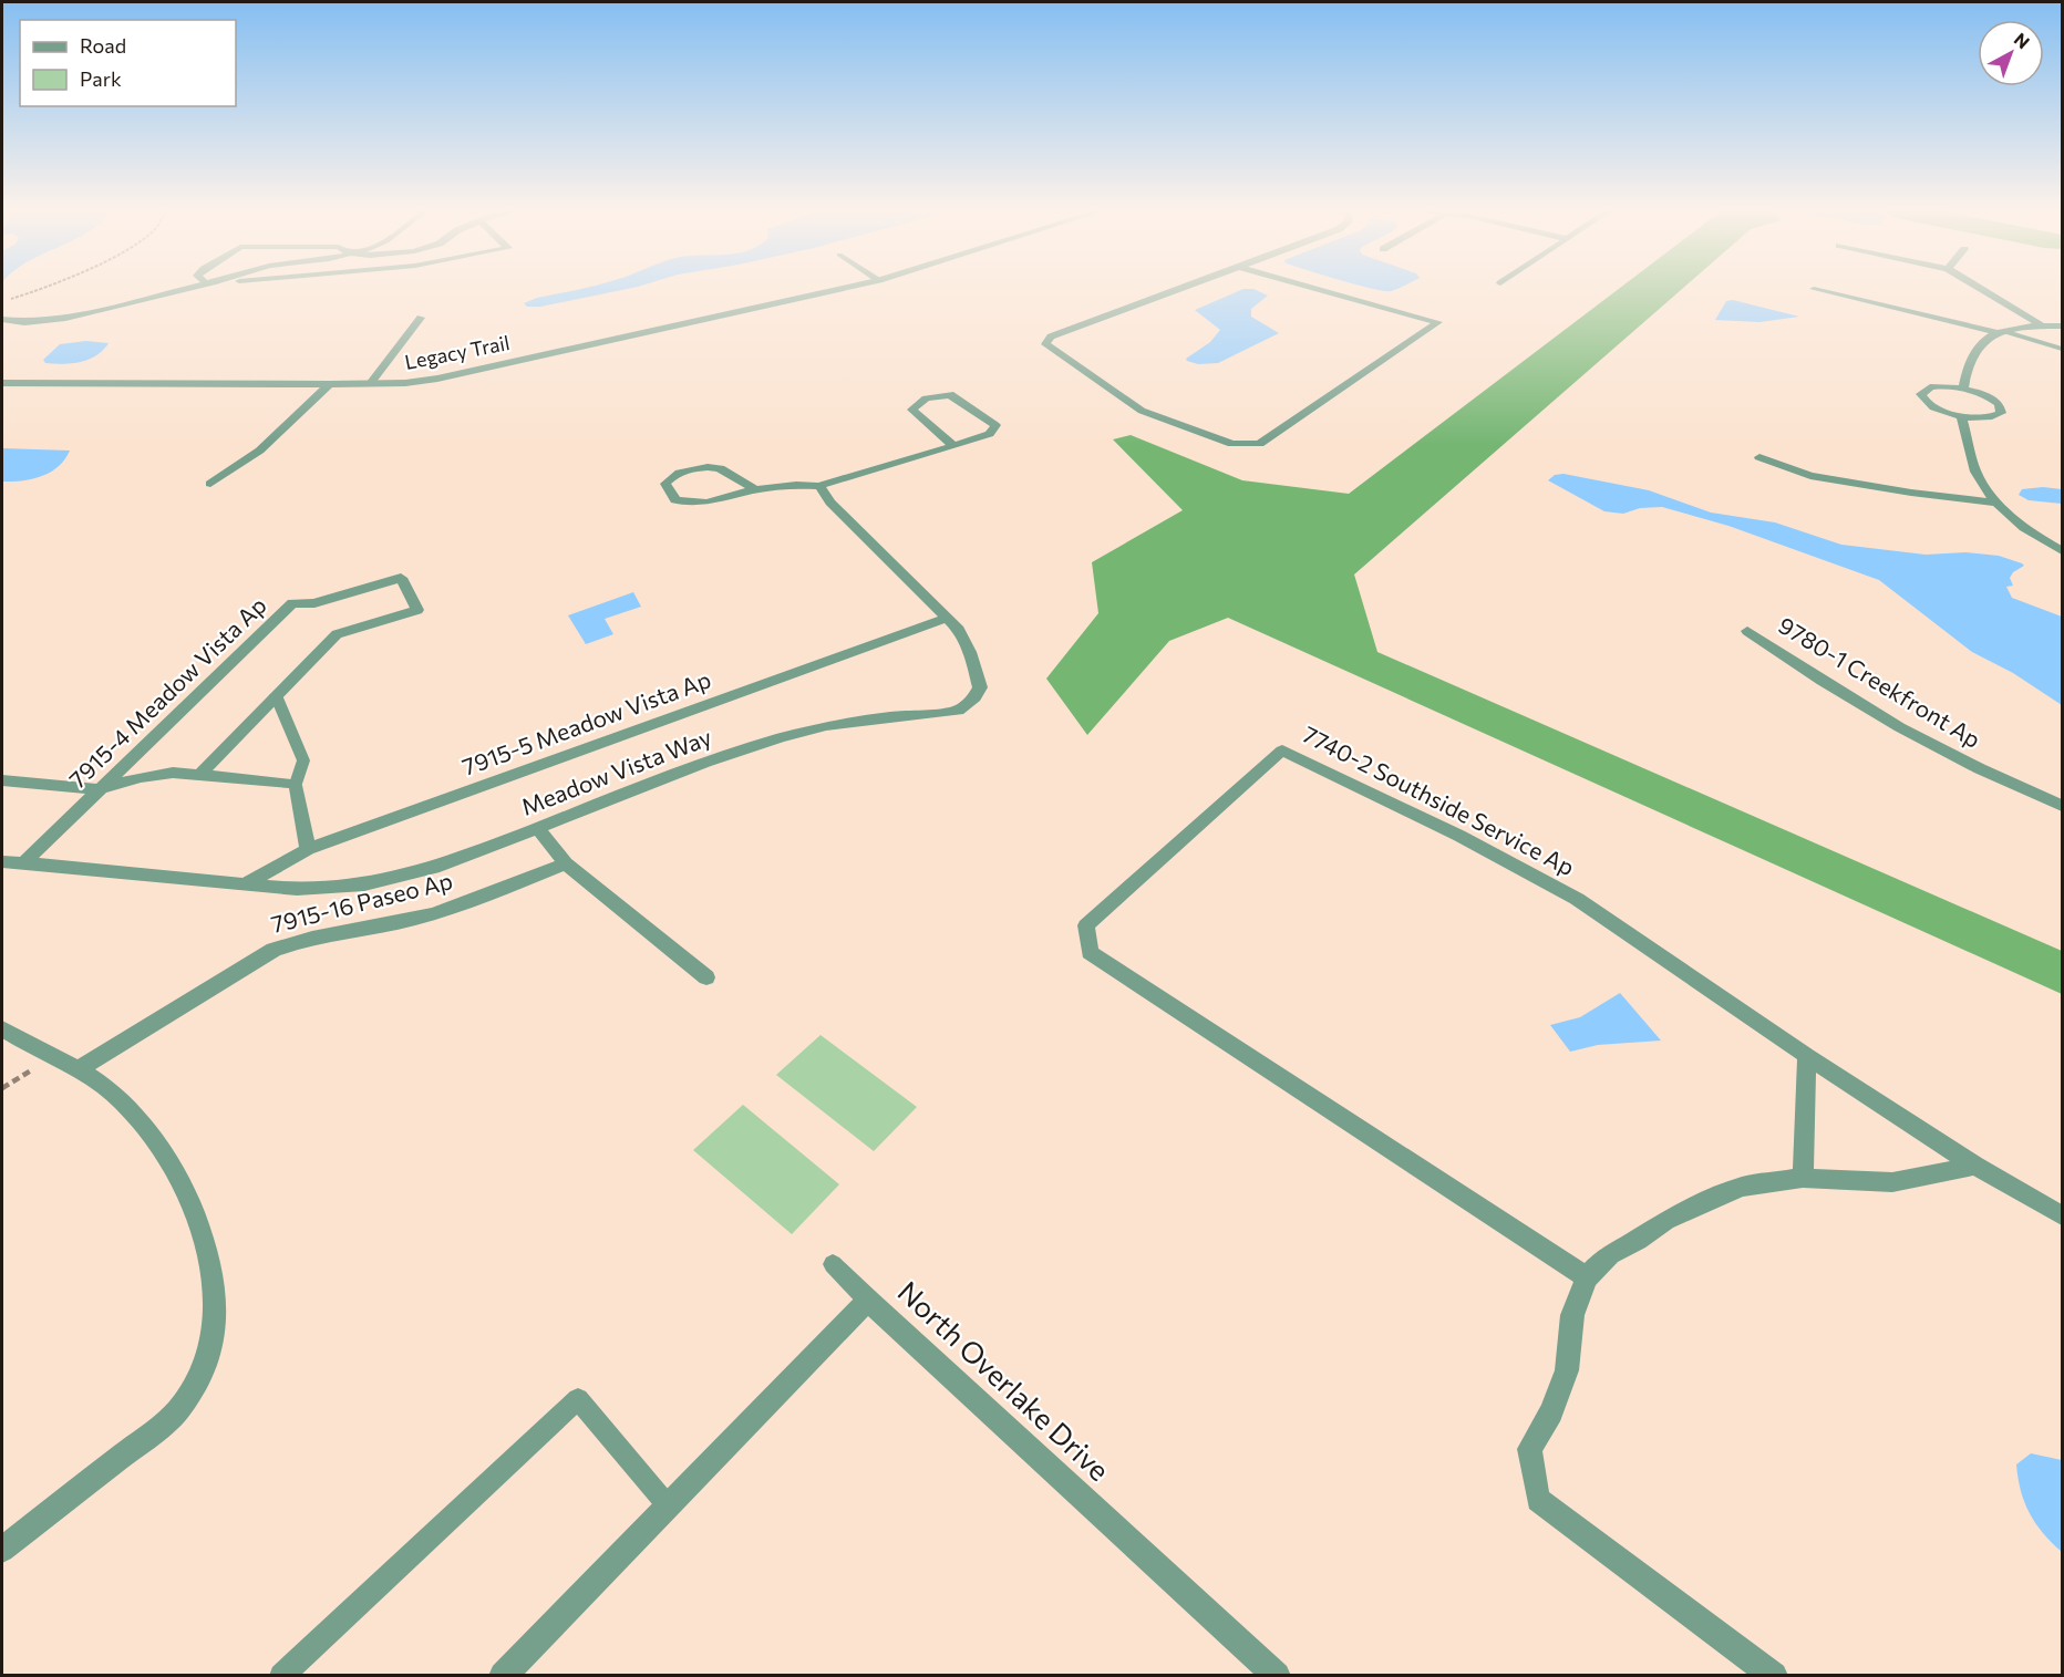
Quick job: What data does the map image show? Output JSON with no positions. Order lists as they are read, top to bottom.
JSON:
{
  "streets": {
    "street": [
      "Legacy Trail",
      "9780-1 Creekfront Ap",
      "7915-4 Meadow Vista Ap",
      "7915-5 Meadow Vista Ap",
      "Meadow Vista Way",
      "7740-2 Southside Service Ap",
      "7915-16 Paseo Ap",
      "North Overlake Drive"
    ]
  },
  "crossings": [
    ["7915-4 Meadow Vista Ap", "Meadow Vista Way"],
    ["7915-5 Meadow Vista Ap", "Meadow Vista Way"]
  ],
  "legend": ["Road", "Park"],
  "north": "top right"
}
